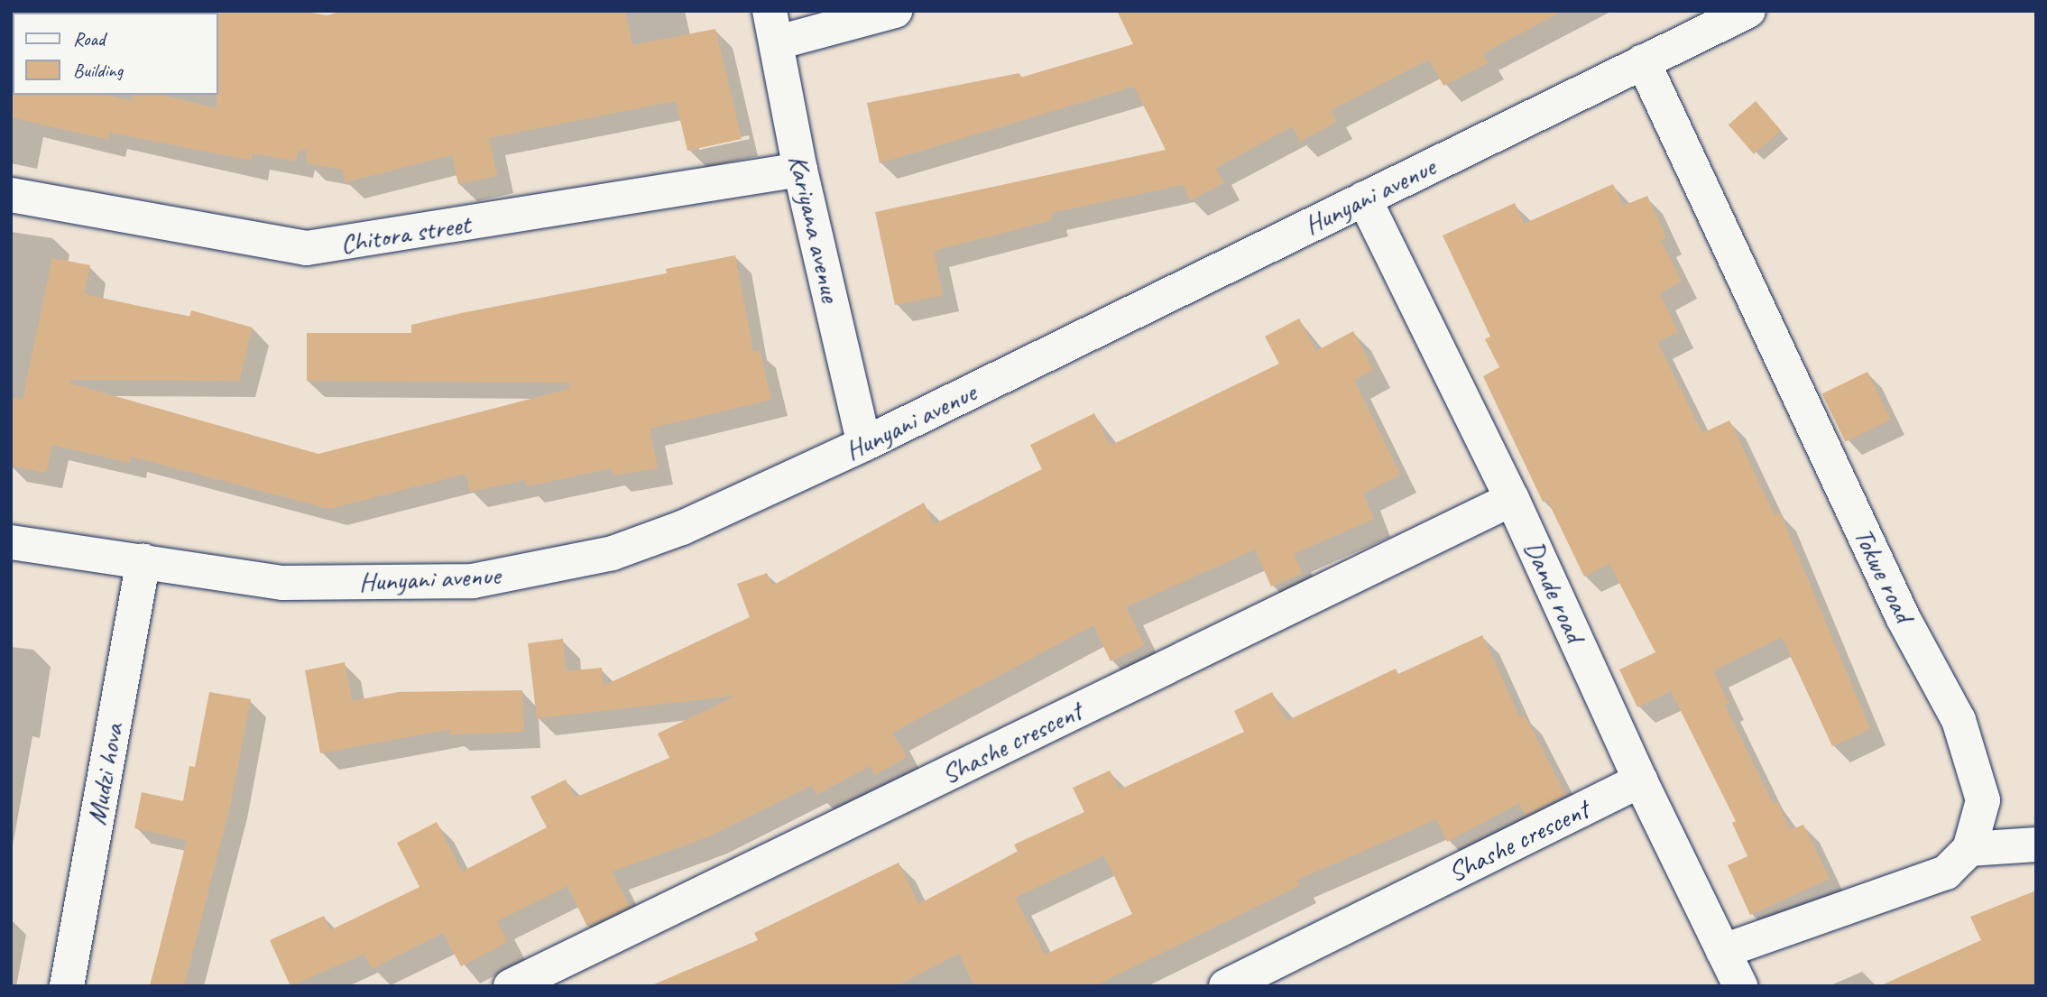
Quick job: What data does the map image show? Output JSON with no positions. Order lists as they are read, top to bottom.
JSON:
{
  "streets": {
    "street": [
      "Hunyani avenue",
      "Kariyana avenue",
      "Chitora street",
      "Tokwe road",
      "Dande road",
      "Shashe crescent",
      "Mudzi hova"
    ]
  },
  "crossings": [
    ["Hunyani avenue", "Kariyana avenue"],
    ["Hunyani avenue", "Tokwe road"],
    ["Hunyani avenue", "Dande road"],
    ["Hunyani avenue", "Mudzi hova"],
    ["Kariyana avenue", "Chitora street"],
    ["Tokwe road", "Dande road"],
    ["Dande road", "Shashe crescent"]
  ],
  "legend": ["Road", "Building"]
}
